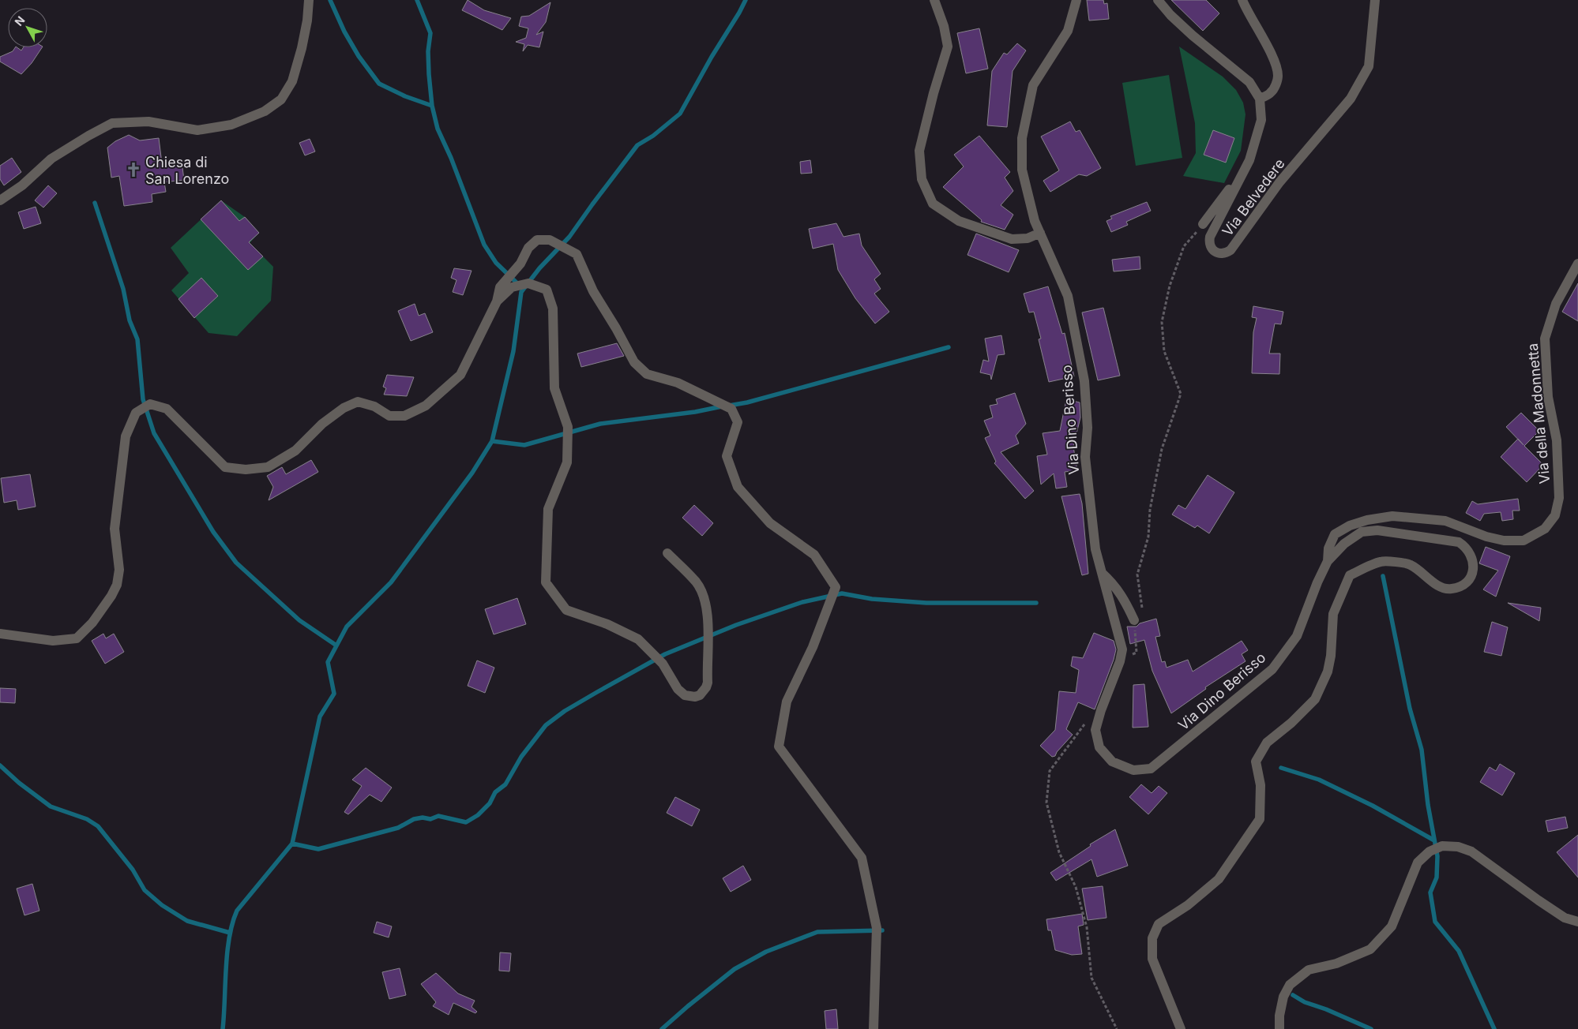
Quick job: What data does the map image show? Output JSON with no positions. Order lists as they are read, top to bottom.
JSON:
{
  "streets": {
    "street": ["Via Belvedere", "Via della Madonnetta", "Via Dino Berisso"]
  },
  "crossings": [
    ["Via della Madonnetta", "Via Dino Berisso"]
  ],
  "places": {
    "church": ["Chiesa di San Lorenzo"]
  },
  "north": "top left"
}
